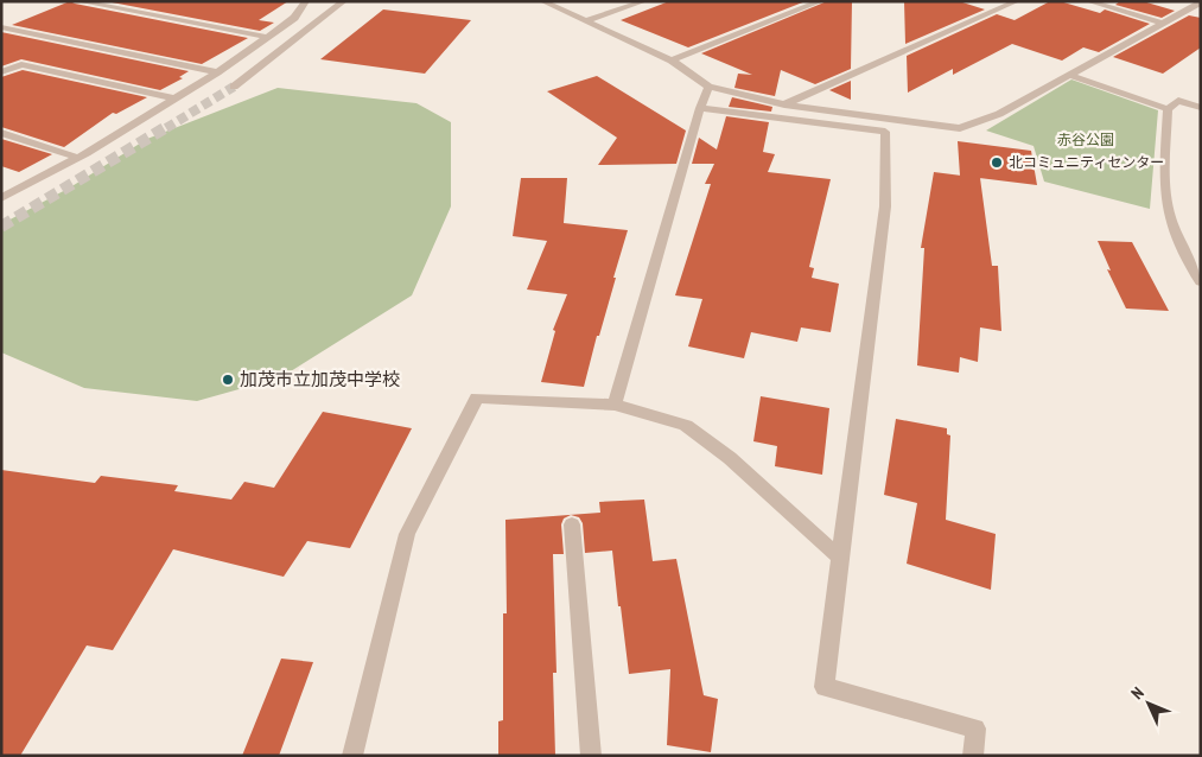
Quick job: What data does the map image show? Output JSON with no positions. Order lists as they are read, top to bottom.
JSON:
{
  "parks": ["赤谷公園"],
  "places": ["北コミュニティセンター", "加茂市立加茂中学校"],
  "north": "top left"
}
